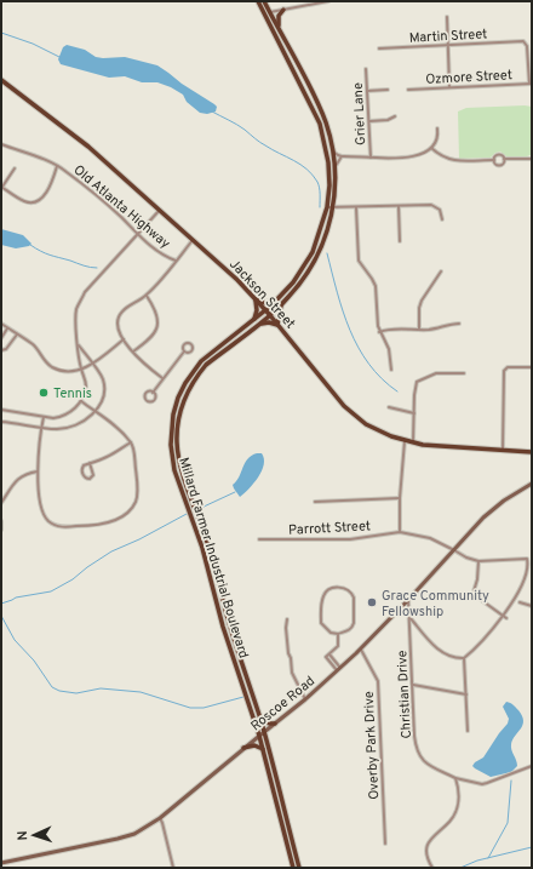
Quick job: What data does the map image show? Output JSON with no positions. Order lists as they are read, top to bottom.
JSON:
{
  "streets": {
    "main road": ["Jackson Street", "Millard Farmer Industrial Boulevard", "Roscoe Road"],
    "street": [
      "Martin Street",
      "Ozmore Street",
      "Grier Lane",
      "Old Atlanta Highway",
      "Parrott Street",
      "Christian Drive",
      "Overby Park Drive"
    ]
  },
  "crossings": [
    ["Martin Street", "Ozmore Street"],
    ["Jackson Street", "Millard Farmer Industrial Boulevard"],
    ["Parrott Street", "Roscoe Road"],
    ["Millard Farmer Industrial Boulevard", "Roscoe Road"],
    ["Christian Drive", "Roscoe Road"],
    ["Roscoe Road", "Overby Park Drive"]
  ],
  "places": ["Tennis", "Grace Community Fellowship"],
  "north": "left"
}
